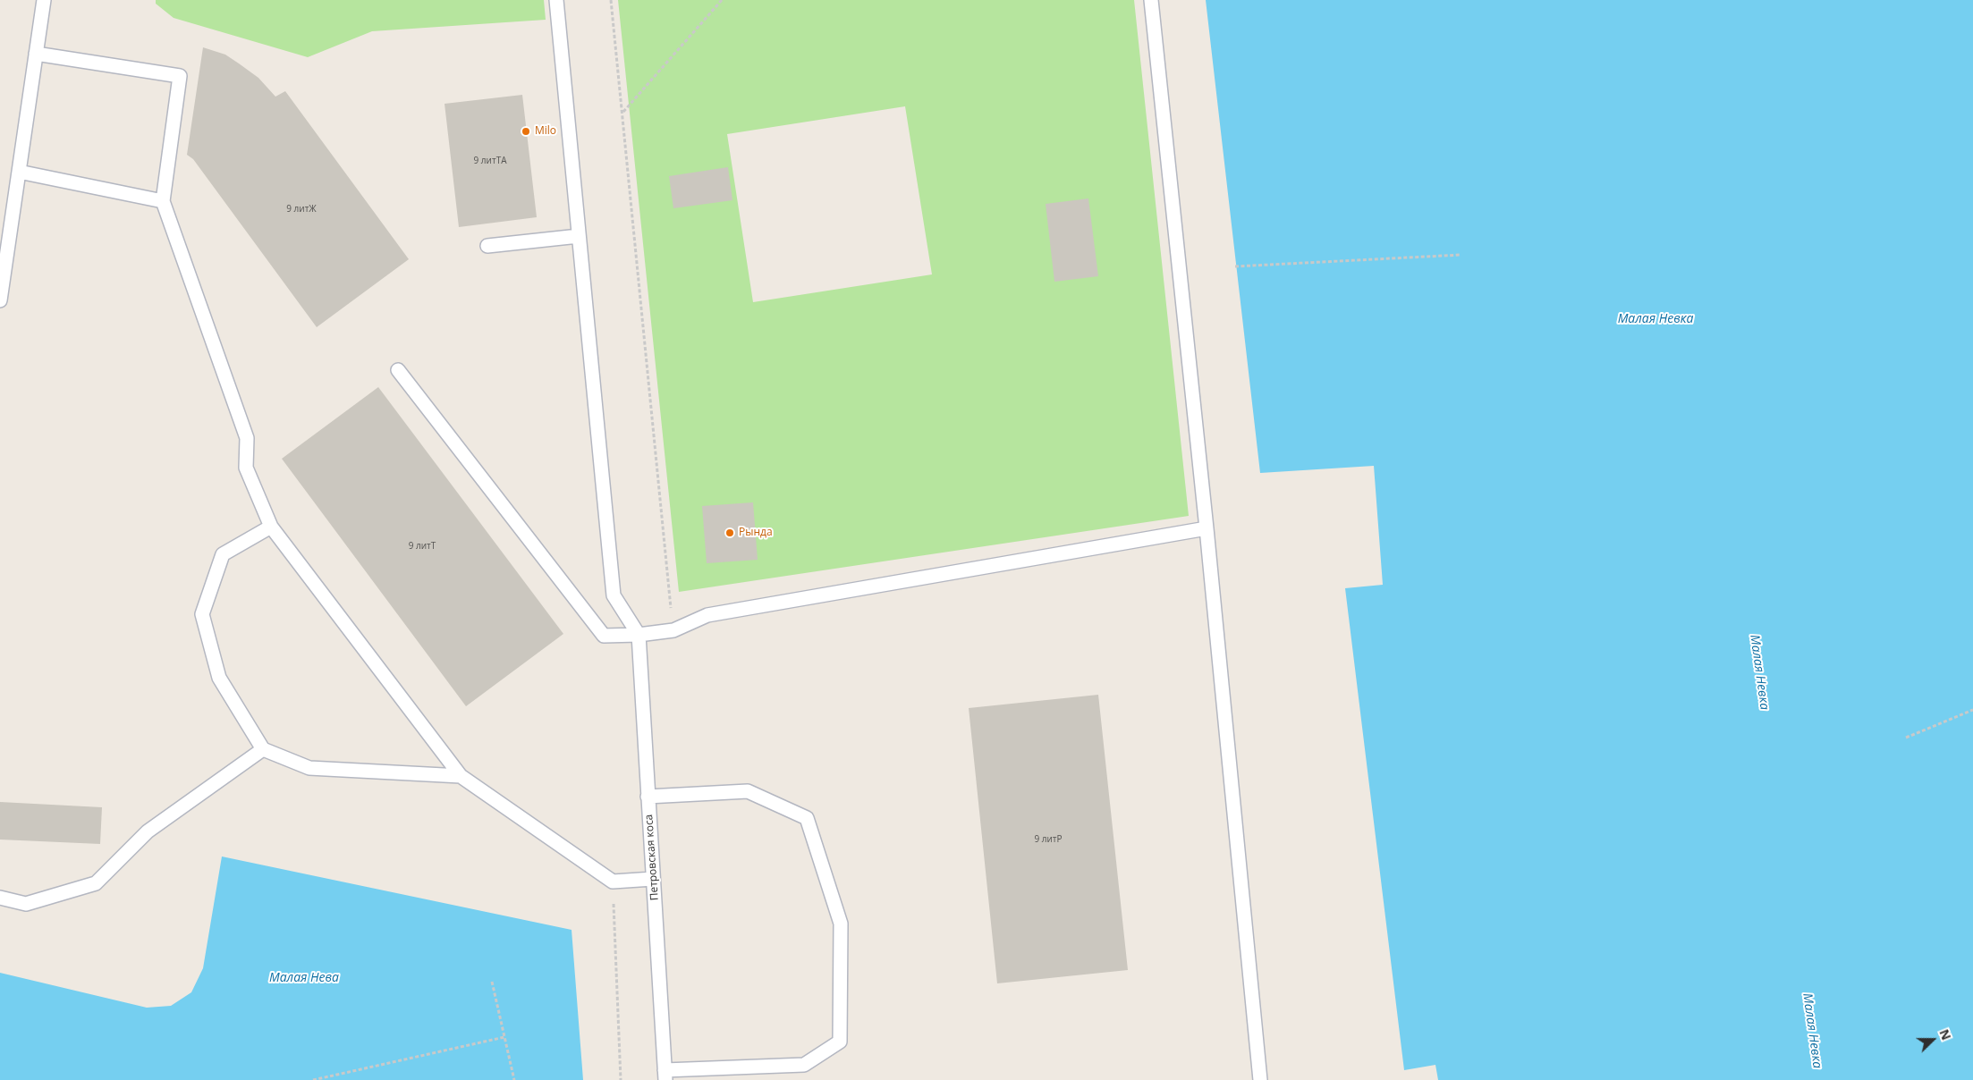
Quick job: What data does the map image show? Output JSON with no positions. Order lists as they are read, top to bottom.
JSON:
{
  "streets": {
    "lane": ["Петровская коса"]
  },
  "water": ["Малая Невка", "Малая Нева"],
  "places": ["Milo", "Рында"],
  "house_numbers": [
    "9 литТА",
    "9 литЖ",
    "9 литТ",
    "9 литР"
  ],
  "north": "right"
}
